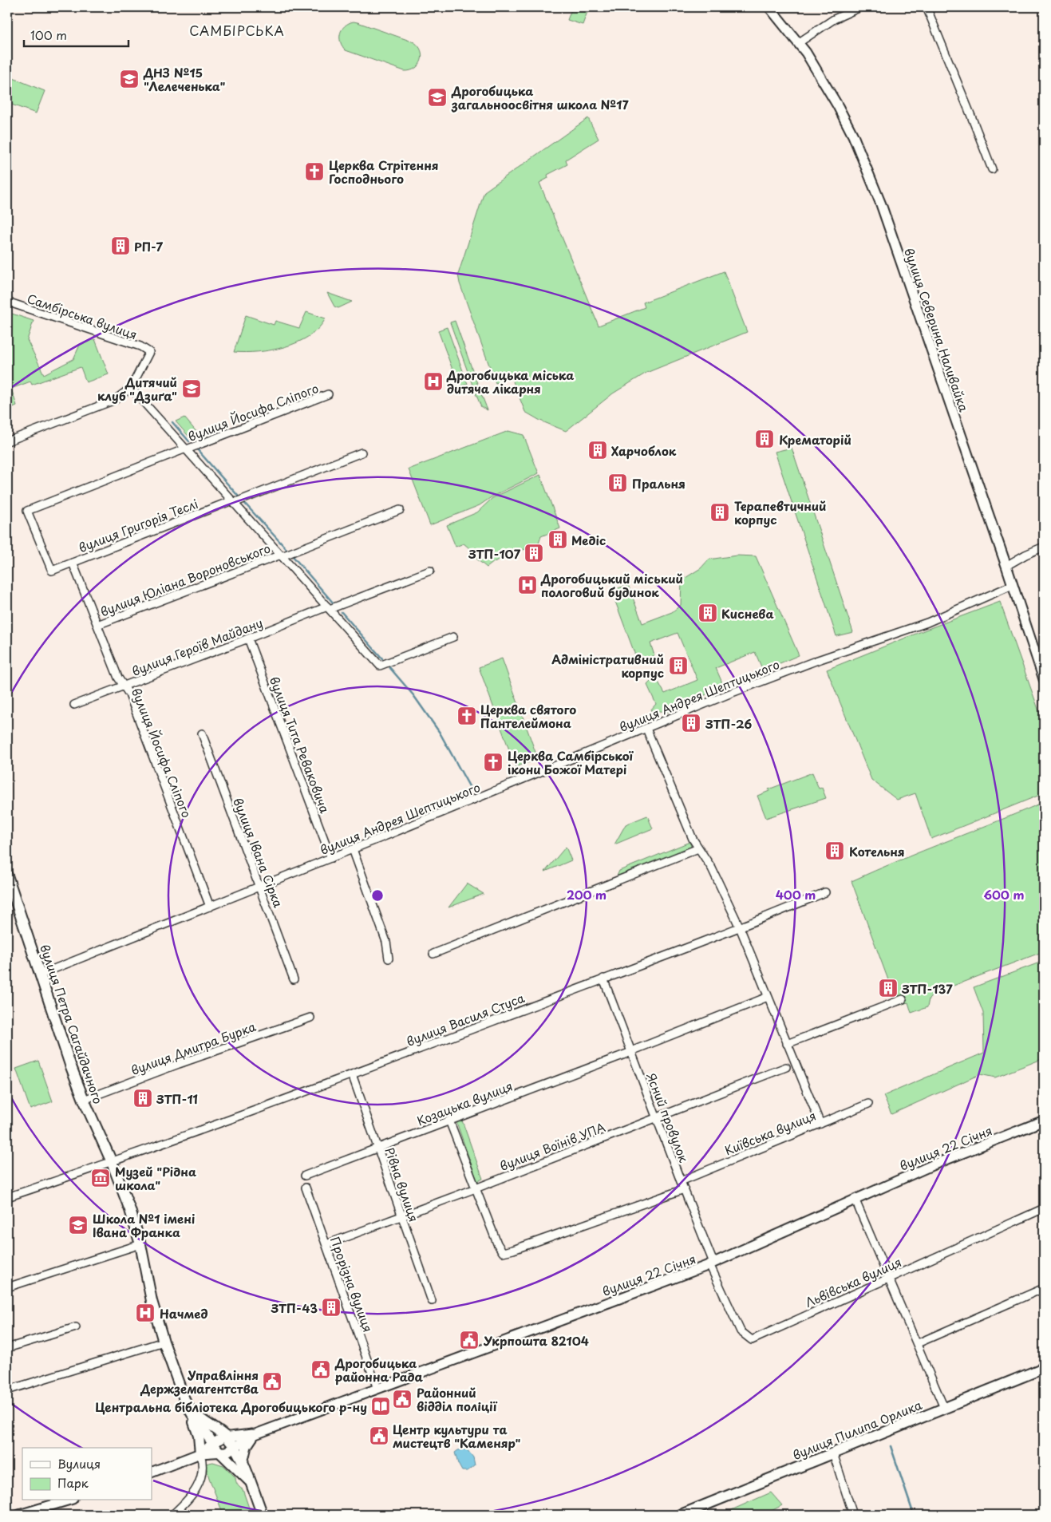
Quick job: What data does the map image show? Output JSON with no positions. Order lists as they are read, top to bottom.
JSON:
{
  "streets": {
    "main road": ["вулиця Петра Сагайдачного", "вулиця Пилипа Орлика"],
    "street": [
      "Самбірська вулиця",
      "вулиця Северина Наливайка",
      "вулиця Йосифа Сліпого",
      "вулиця Григорія Теслі",
      "вулиця Юліана Вороновського",
      "вулиця Героїв Майдану",
      "вулиця Андрея Шептицького",
      "вулиця Тита Реваковича",
      "вулиця Івана Сірка",
      "вулиця Василя Стуса",
      "вулиця Дмитра Бурка",
      "Козацька вулиця",
      "Ясний провулок",
      "Київська вулиця",
      "вулиця Воїнів УПА",
      "вулиця 22 Січня",
      "Рівна вулиця",
      "Львівська вулиця",
      "Прорізна вулиця"
    ]
  },
  "crossings": [
    ["вулиця Северина Наливайка", "вулиця Андрея Шептицького"],
    ["вулиця Йосифа Сліпого", "вулиця Григорія Теслі"],
    ["вулиця Йосифа Сліпого", "вулиця Юліана Вороновського"],
    ["вулиця Йосифа Сліпого", "вулиця Героїв Майдану"],
    ["вулиця Йосифа Сліпого", "вулиця Андрея Шептицького"],
    ["вулиця Героїв Майдану", "вулиця Тита Реваковича"],
    ["вулиця Андрея Шептицького", "вулиця Тита Реваковича"],
    ["вулиця Андрея Шептицького", "вулиця Івана Сірка"],
    ["вулиця Андрея Шептицького", "вулиця Петра Сагайдачного"],
    ["вулиця Василя Стуса", "вулиця Петра Сагайдачного"],
    ["вулиця Василя Стуса", "Ясний провулок"],
    ["вулиця Василя Стуса", "Рівна вулиця"],
    ["вулиця Петра Сагайдачного", "вулиця Дмитра Бурка"],
    ["Козацька вулиця", "Ясний провулок"],
    ["Козацька вулиця", "Рівна вулиця"],
    ["Ясний провулок", "Київська вулиця"],
    ["Ясний провулок", "вулиця Воїнів УПА"],
    ["Ясний провулок", "вулиця 22 Січня"],
    ["Ясний провулок", "Львівська вулиця"],
    ["вулиця Воїнів УПА", "Рівна вулиця"],
    ["вулиця Воїнів УПА", "Прорізна вулиця"],
    ["вулиця 22 Січня", "Львівська вулиця"],
    ["вулиця 22 Січня", "Прорізна вулиця"]
  ],
  "districts": ["САМБІРСЬКА"],
  "places": {
    "school or university": [
      "ДНЗ №15 \"Лелеченька\"",
      "Дрогобицька загальноосвітня школа №17",
      "Дитячий клуб \"Дзиґа\"",
      "Школа №1 імені Івана Франка"
    ],
    "church": ["Церква Стрітення Господнього", "Церква святого Пантелеймона", "Церква Самбірської ікони Божої Матері"],
    "building": [
      "РП-7",
      "Крематорій",
      "Харчоблок",
      "Пральня",
      "Терапевтичний корпус",
      "Медіс",
      "ЗТП-107",
      "Киснева",
      "Адміністративний корпус",
      "ЗТП-26",
      "Котельня",
      "ЗТП-137",
      "ЗТП-11",
      "ЗТП-43"
    ],
    "hospital": ["Дрогобицька міська дитяча лікарня", "Дрогобицький міський пологовий будинок", "Начмед"],
    "museum": ["Музей \"Рідна школа\""],
    "public building": [
      "Укрпошта 82104",
      "Дрогобицька районна Рада",
      "Управління Держземагентства",
      "Районний відділ поліції",
      "Центр культури та мистецтв \"Каменяр\""
    ],
    "library": ["Центральна бібліотека Дрогобицького р-ну"]
  },
  "legend": ["Вулиця", "Парк"],
  "scale_bar": "100 m",
  "rings": ["200 m", "400 m", "600 m"]
}
